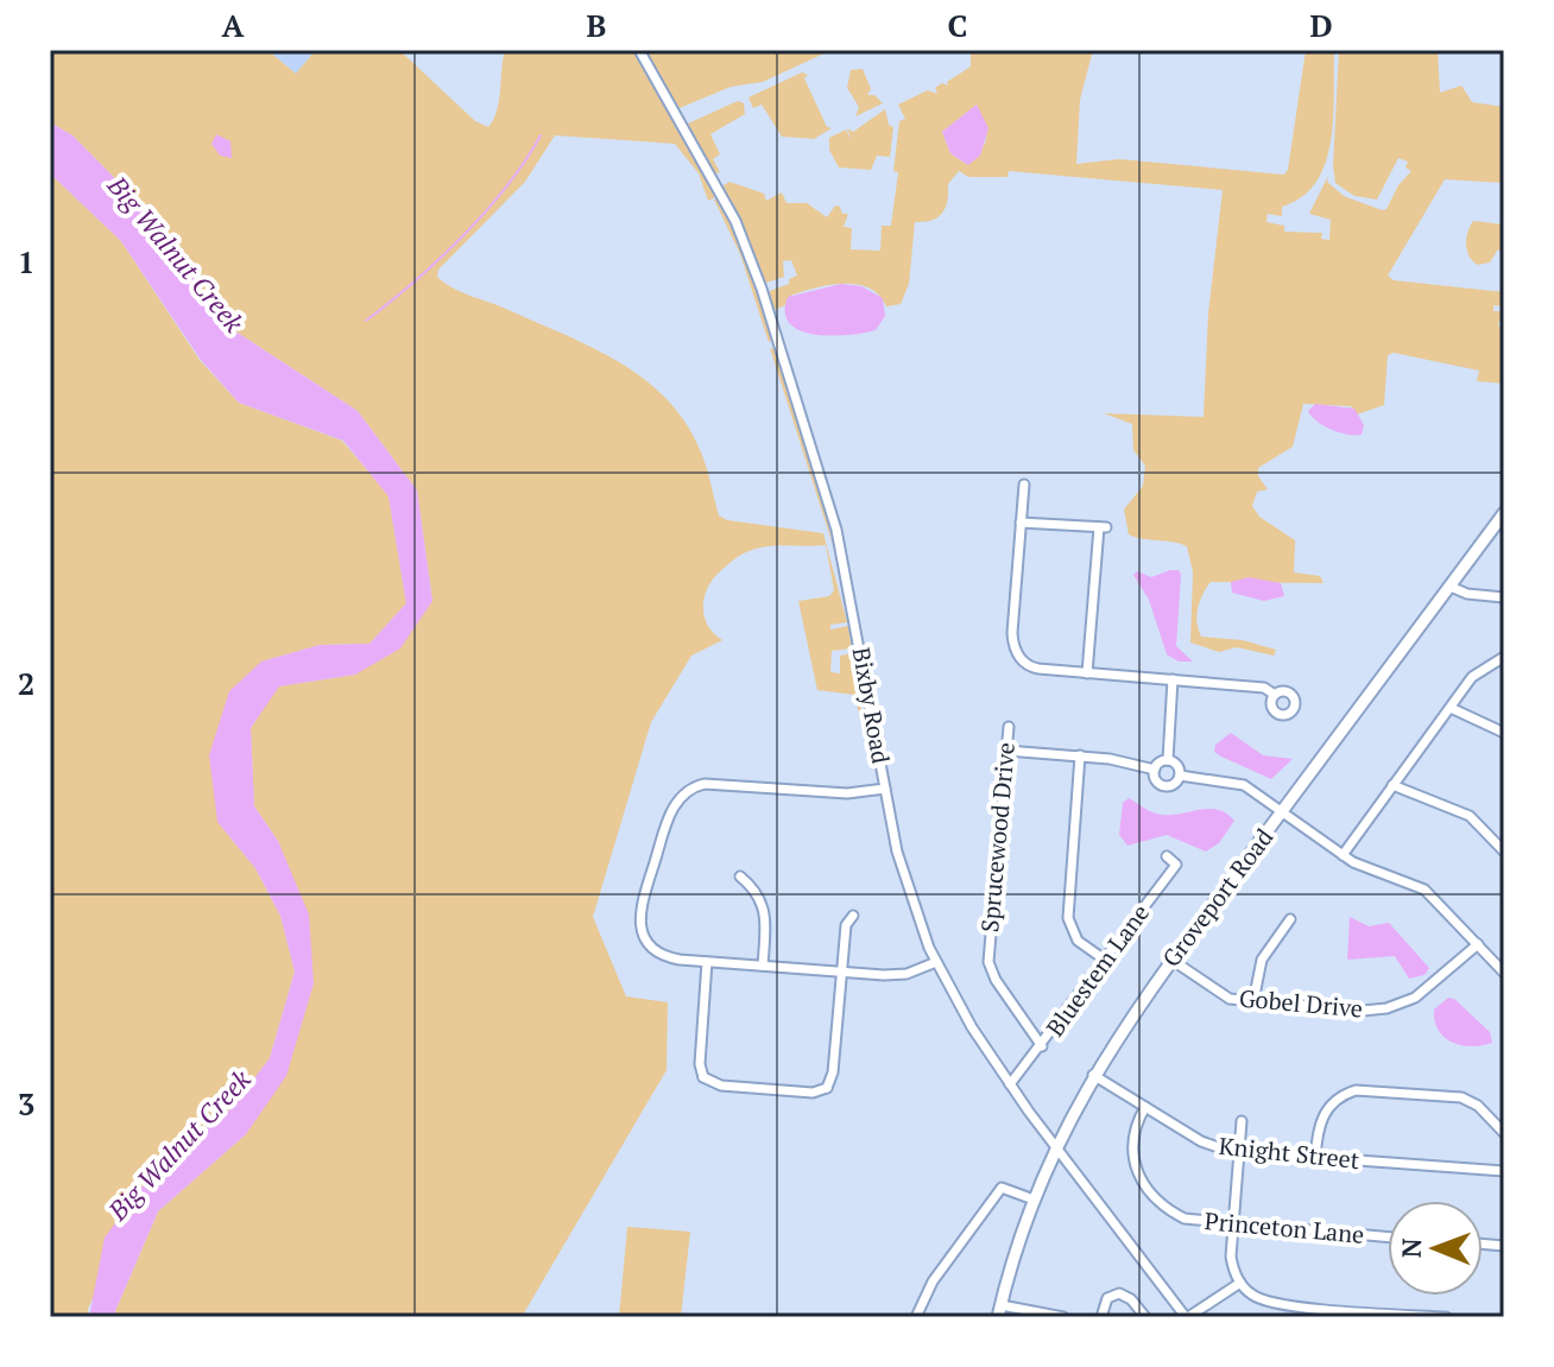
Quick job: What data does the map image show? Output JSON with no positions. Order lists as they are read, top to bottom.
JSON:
{
  "streets": {
    "main road": ["Groveport Road"],
    "street": [
      "Bixby Road",
      "Sprucewood Drive",
      "Bluestem Lane",
      "Gobel Drive",
      "Knight Street",
      "Princeton Lane"
    ]
  },
  "crossings": [
    ["Bixby Road", "Groveport Road"],
    ["Bixby Road", "Bluestem Lane"],
    ["Sprucewood Drive", "Bluestem Lane"],
    ["Groveport Road", "Gobel Drive"],
    ["Groveport Road", "Knight Street"],
    ["Knight Street", "Princeton Lane"]
  ],
  "water": ["Big Walnut Creek"],
  "north": "left",
  "grid": {
    "columns": [
      "A",
      "B",
      "C",
      "D"
    ],
    "rows": ["1", "2", "3"]
  }
}
